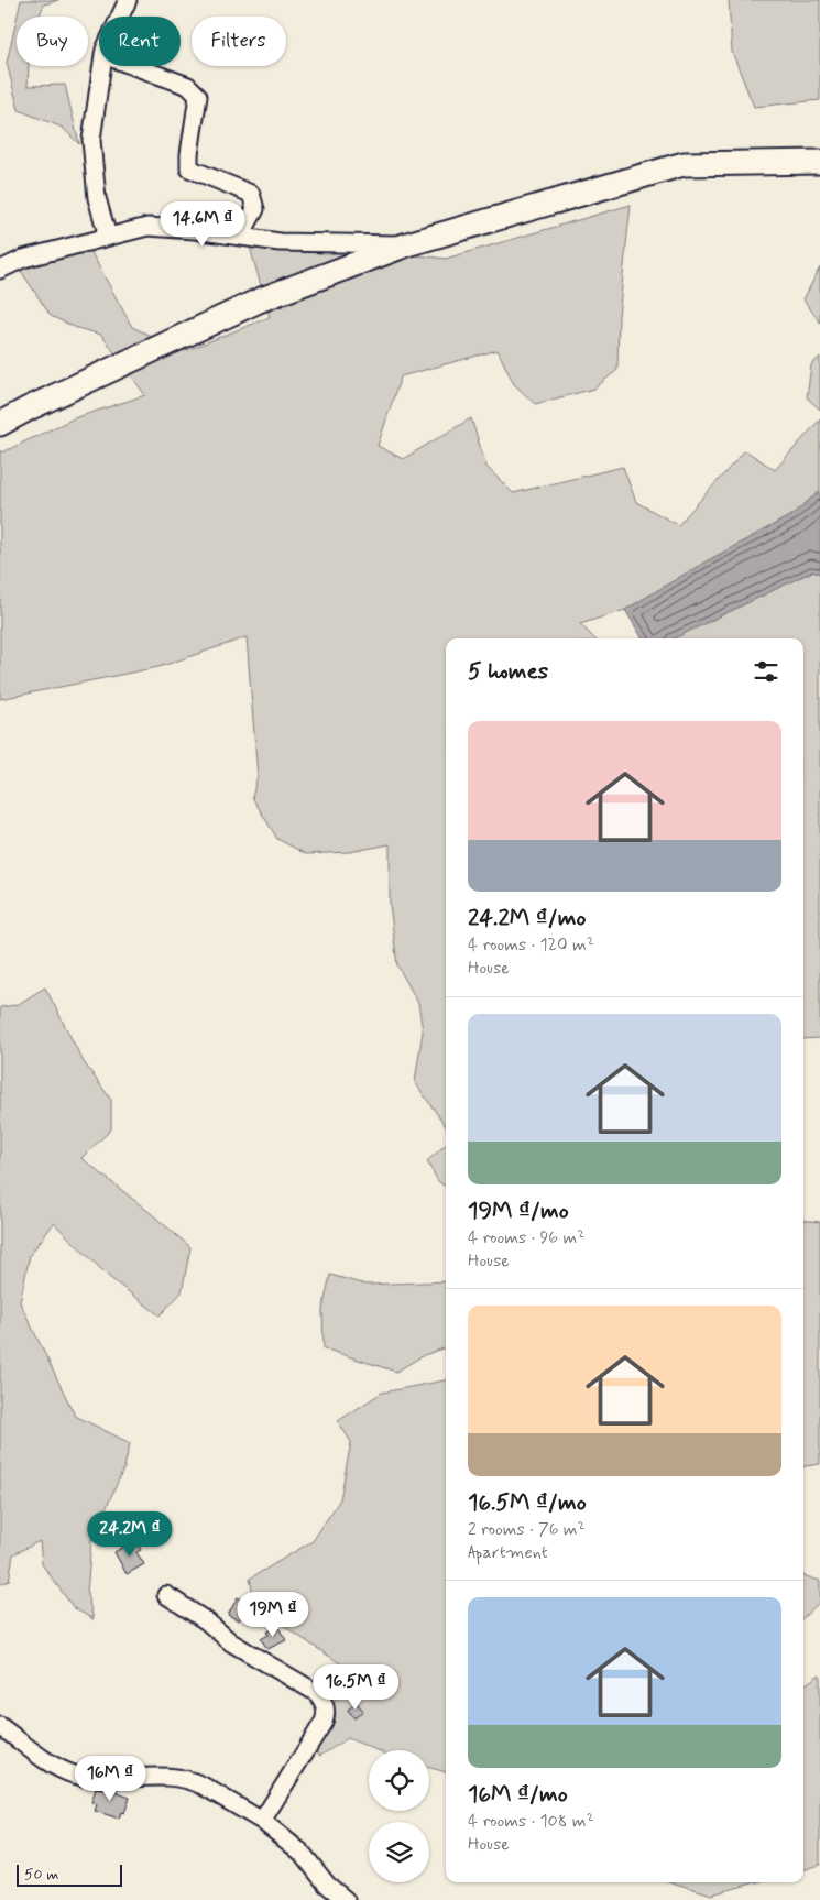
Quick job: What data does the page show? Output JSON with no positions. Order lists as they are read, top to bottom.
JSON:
{
  "scale_bar": "50 m",
  "page": {
    "chip": ["Buy", "Rent", "Filters"],
    "price": [
      "14.6M ₫",
      "24.2M ₫",
      "19M ₫",
      "16.5M ₫",
      "16M ₫"
    ],
    "heading": "5 homes",
    "list": [
      {
        "name": "24.2M ₫/mo",
        "note": "4 rooms · 120 m² · House"
      },
      {
        "name": "19M ₫/mo",
        "note": "4 rooms · 96 m² · House"
      },
      {
        "name": "16.5M ₫/mo",
        "note": "2 rooms · 76 m² · Apartment"
      },
      {
        "name": "16M ₫/mo",
        "note": "4 rooms · 108 m² · House"
      }
    ],
    "scale": "50 m"
  }
}
